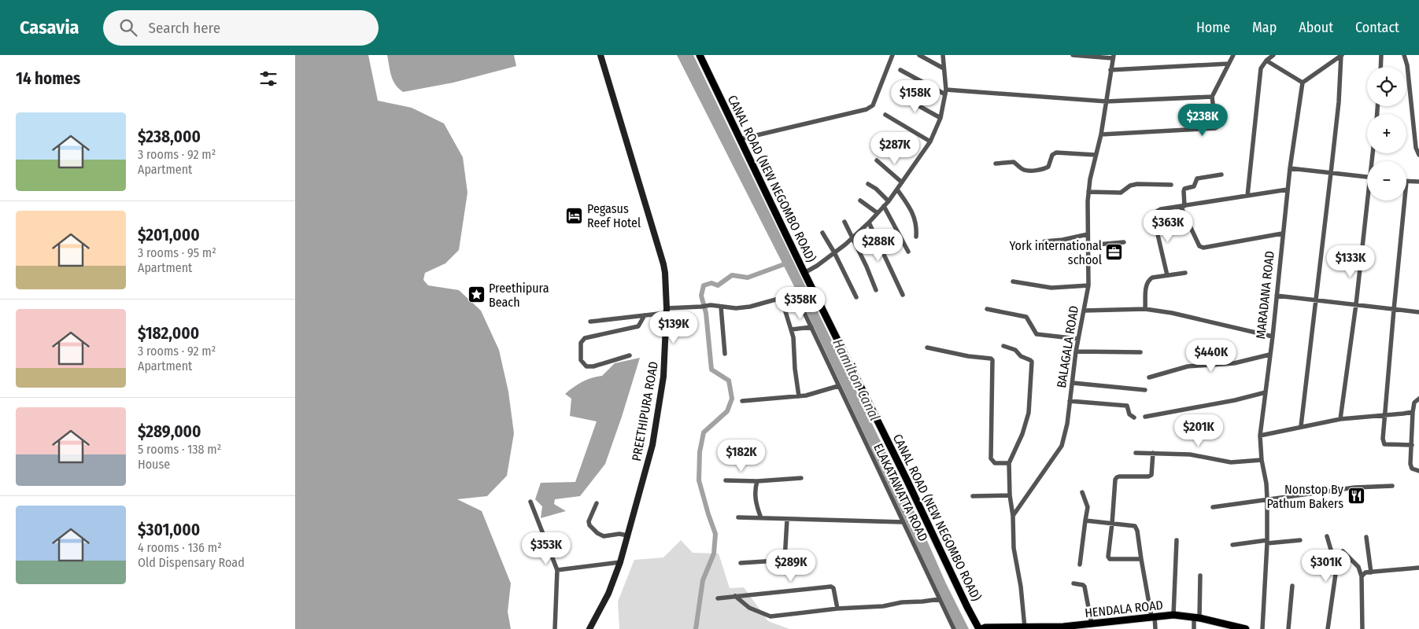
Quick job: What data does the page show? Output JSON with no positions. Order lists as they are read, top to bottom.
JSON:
{
  "streets": {
    "main road": ["CANAL ROAD (NEW NEGOMBO ROAD)", "HENDALA ROAD"],
    "street": [
      "MARADANA ROAD",
      "BALAGALA ROAD",
      "PREETHIPURA ROAD",
      "ELAKATAWATTA ROAD"
    ]
  },
  "crossings": [
    ["CANAL ROAD (NEW NEGOMBO ROAD)", "HENDALA ROAD"]
  ],
  "water": ["Hamilton Canal"],
  "places": {
    "hotel": ["Pegasus Reef Hotel"],
    "office": ["York international school"],
    "place": ["Preethipura Beach"],
    "restaurant": ["Nonstop By Pathum Bakers"]
  },
  "page": {
    "header": "Casavia",
    "search": "Search here",
    "nav": [
      "Home",
      "Map",
      "About",
      "Contact"
    ],
    "heading": "14 homes",
    "map_buttons": ["+", "−"],
    "price": [
      "$158K",
      "$238K",
      "$287K",
      "$363K",
      "$288K",
      "$133K",
      "$358K",
      "$139K",
      "$440K",
      "$201K",
      "$182K",
      "$353K",
      "$289K",
      "$301K"
    ],
    "list": [
      {
        "name": "$238,000",
        "note": "3 rooms · 92 m² · Apartment"
      },
      {
        "name": "$201,000",
        "note": "3 rooms · 95 m² · Apartment"
      },
      {
        "name": "$182,000",
        "note": "3 rooms · 92 m² · Apartment"
      },
      {
        "name": "$289,000",
        "note": "5 rooms · 138 m² · House"
      },
      {
        "name": "$301,000",
        "note": "4 rooms · 136 m² · Old Dispensary Road"
      }
    ]
  }
}
